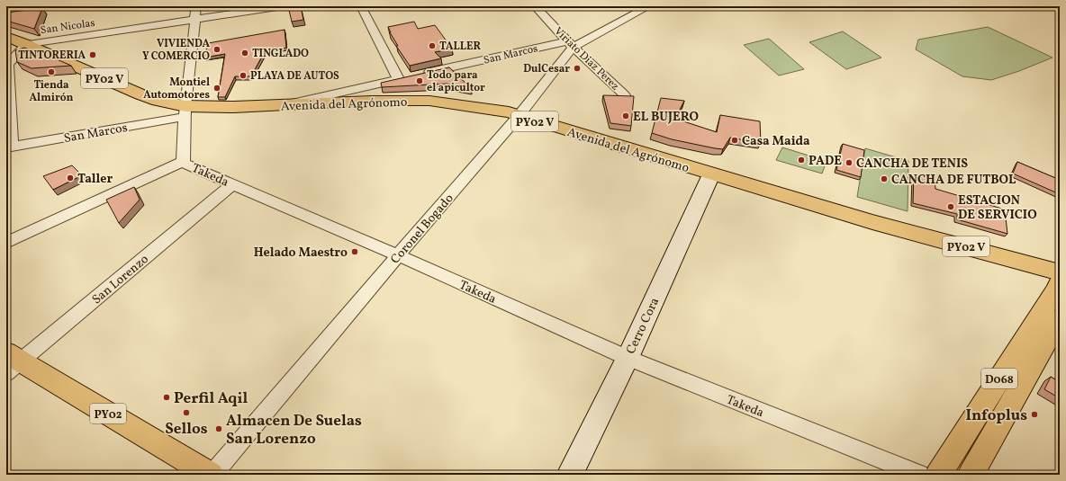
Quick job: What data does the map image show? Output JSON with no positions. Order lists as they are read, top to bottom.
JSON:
{
  "streets": {
    "main road": [
      "PY02 V",
      "Avenida del Agrónomo",
      "D068",
      "PY02"
    ],
    "street": [
      "San Nicolas",
      "San Marcos",
      "Viriato Diaz Perez",
      "Takeda",
      "Coronel Bogado",
      "San Lorenzo",
      "Cerro Cora"
    ]
  },
  "crossings": [
    ["San Nicolas", "Avenida del Agrónomo"],
    ["San Nicolas", "Takeda"],
    ["San Marcos", "Viriato Diaz Perez"],
    ["San Marcos", "Avenida del Agrónomo"],
    ["San Marcos", "Takeda"],
    ["San Marcos", "Coronel Bogado"],
    ["Viriato Diaz Perez", "Coronel Bogado"],
    ["Avenida del Agrónomo", "Takeda"],
    ["Avenida del Agrónomo", "Coronel Bogado"],
    ["Avenida del Agrónomo", "Cerro Cora"],
    ["Takeda", "Coronel Bogado"],
    ["Takeda", "San Lorenzo"],
    ["Takeda", "Cerro Cora"],
    ["Coronel Bogado", "PY02"],
    ["San Lorenzo", "PY02"]
  ],
  "places": [
    "TALLER",
    "VIVIENDA Y COMERCIO",
    "TINGLADO",
    "TINTORERIA",
    "DulCesar",
    "Tienda Almirón",
    "PLAYA DE AUTOS",
    "Todo para el apicultor",
    "Montiel Automotores",
    "EL BUJERO",
    "Casa Maida",
    "PADE",
    "CANCHA DE TENIS",
    "Taller",
    "CANCHA DE FUTBOL",
    "ESTACION DE SERVICIO",
    "Helado Maestro",
    "Perfil Aqil",
    "Sellos",
    "Infoplus",
    "Almacen De Suelas San Lorenzo"
  ]
}
